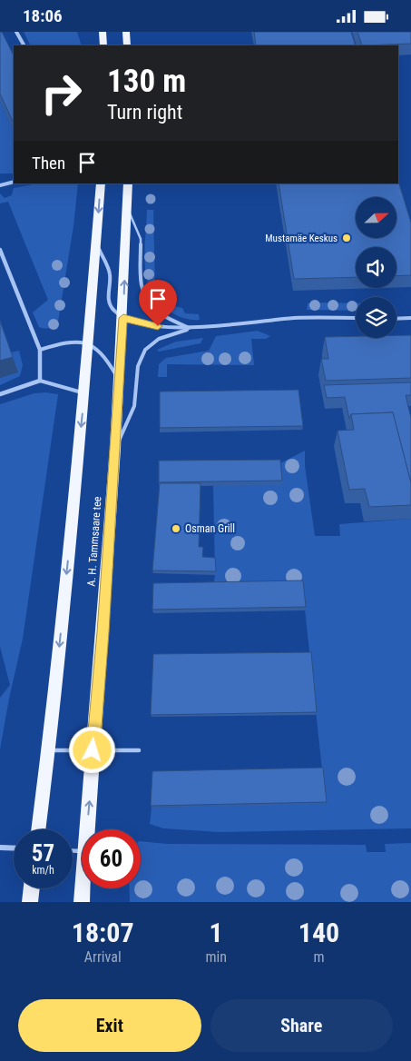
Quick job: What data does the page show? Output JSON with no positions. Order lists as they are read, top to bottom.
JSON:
{
  "streets": {
    "main road": ["A. H. Tammsaare tee"]
  },
  "places": ["Mustamäe Keskus", "Osman Grill"],
  "north": "right",
  "page": {
    "status": "18:06",
    "turn": ["130 m", "Turn right"],
    "then": "Then",
    "speed": "57 km/h",
    "limit": "60",
    "eta": [
      "18:07",
      "Arrival",
      "1",
      "min",
      "140",
      "m"
    ],
    "buttons": ["Exit", "Share"]
  }
}
